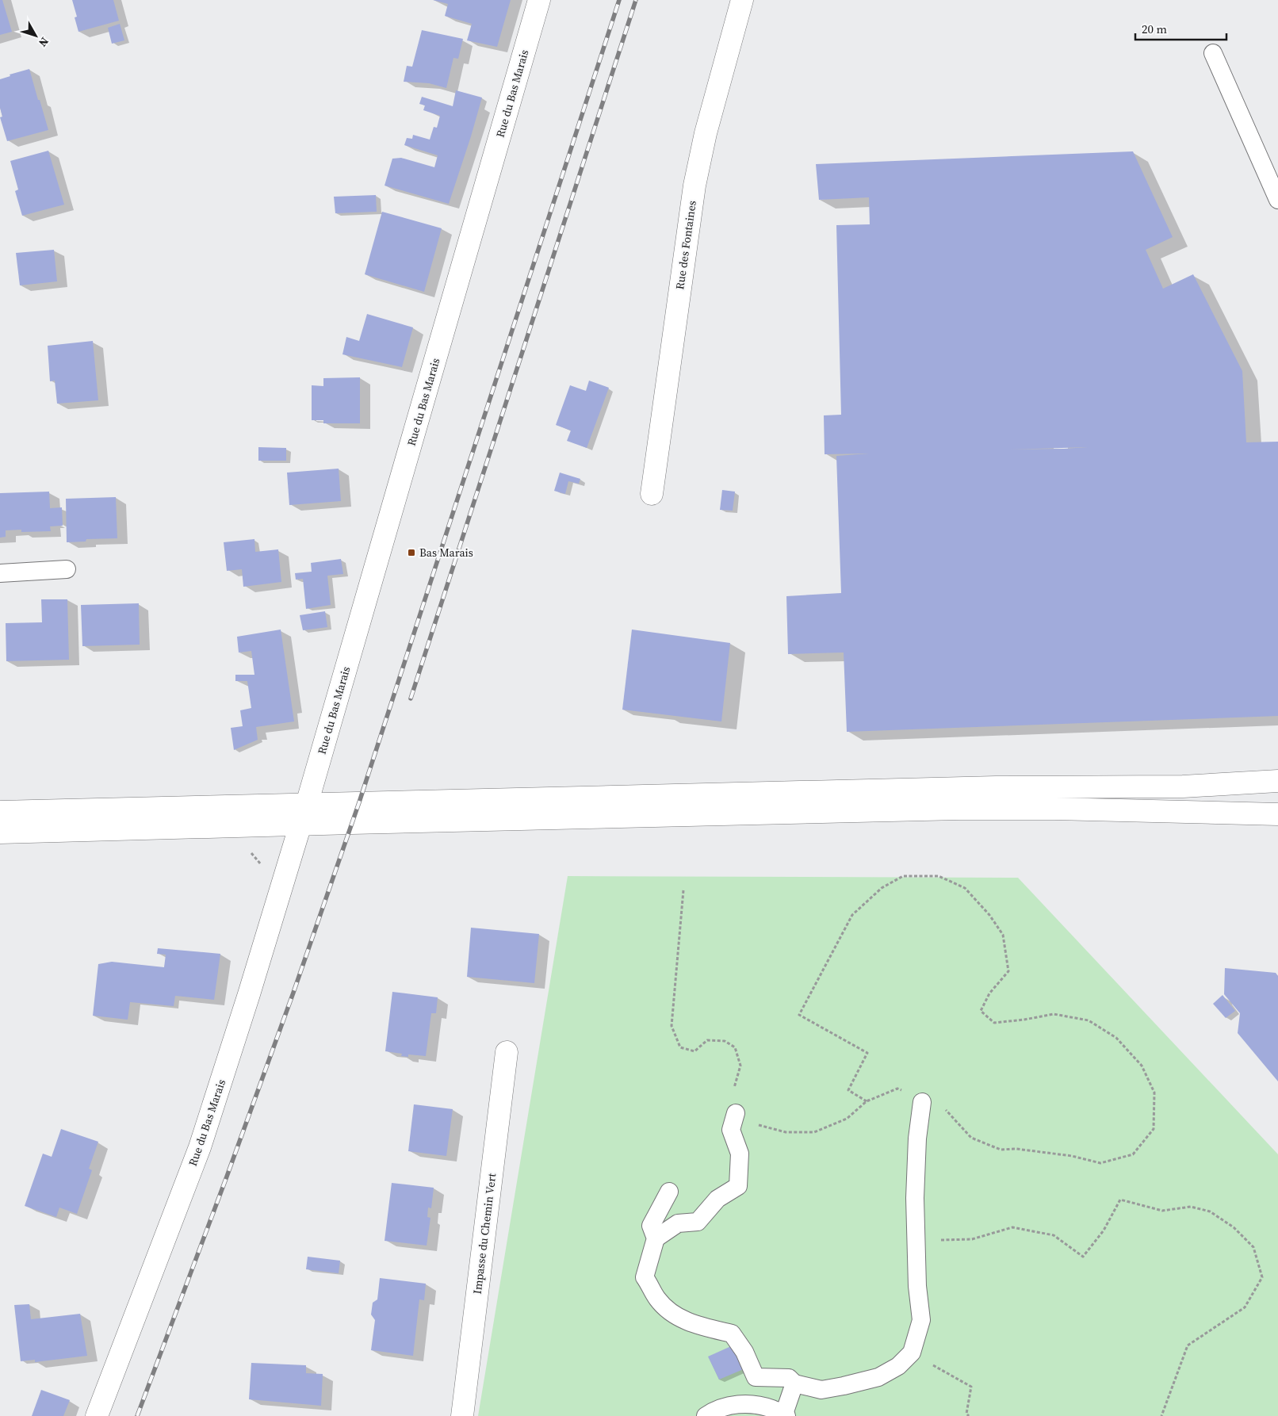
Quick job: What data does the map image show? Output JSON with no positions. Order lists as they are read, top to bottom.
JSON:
{
  "streets": {
    "main road": ["Rue du Bas Marais", "Rue des Fontaines", "Impasse du Chemin Vert"]
  },
  "places": {
    "transit": ["Bas Marais"]
  },
  "scale_bar": "20 m",
  "north": "bottom right"
}
